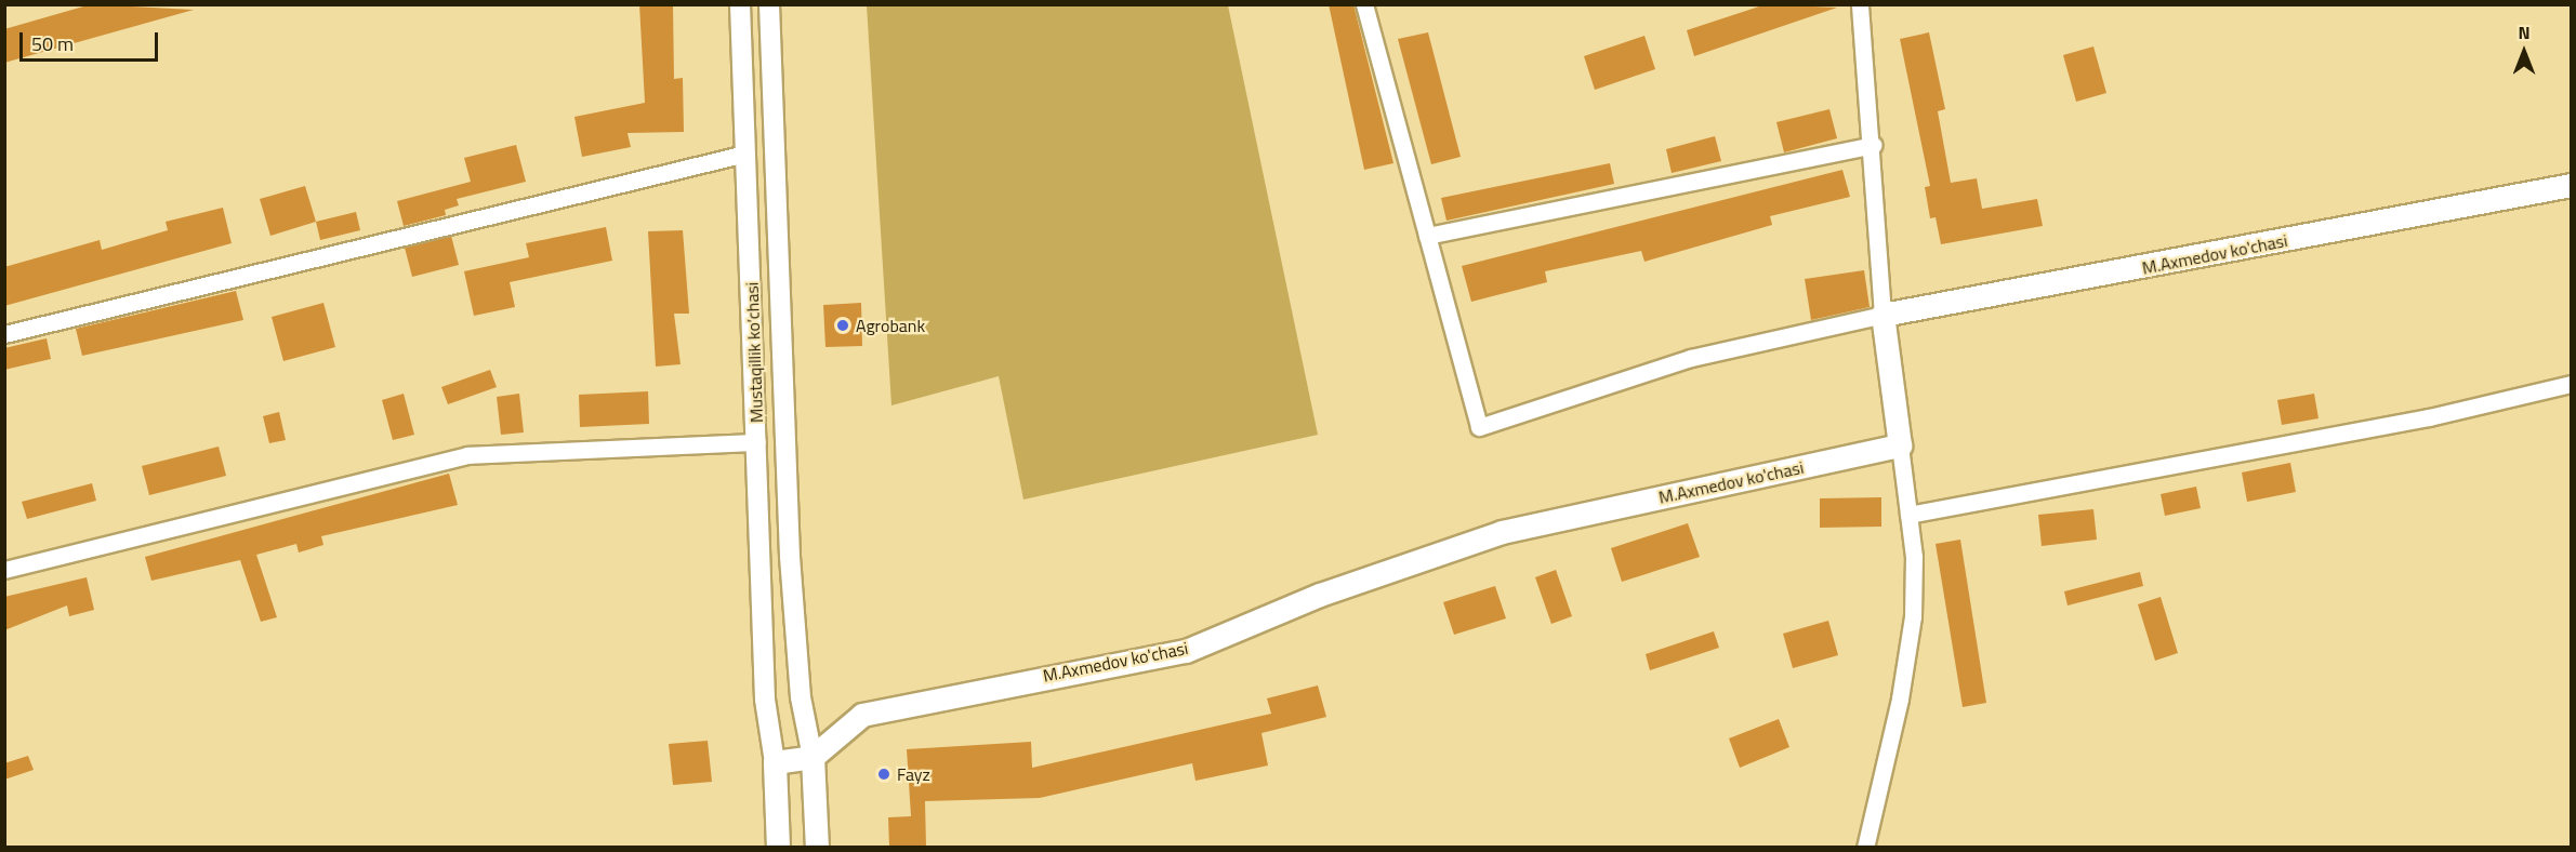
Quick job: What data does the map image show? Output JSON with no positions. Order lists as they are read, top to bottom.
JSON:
{
  "streets": {
    "main road": ["M.Axmedov ko'chasi"],
    "street": ["Mustaqillik ko’chasi"]
  },
  "crossings": [
    ["M.Axmedov ko'chasi", "Mustaqillik ko’chasi"]
  ],
  "places": ["Agrobank", "Fayz"],
  "scale_bar": "50 m",
  "north": "top"
}
